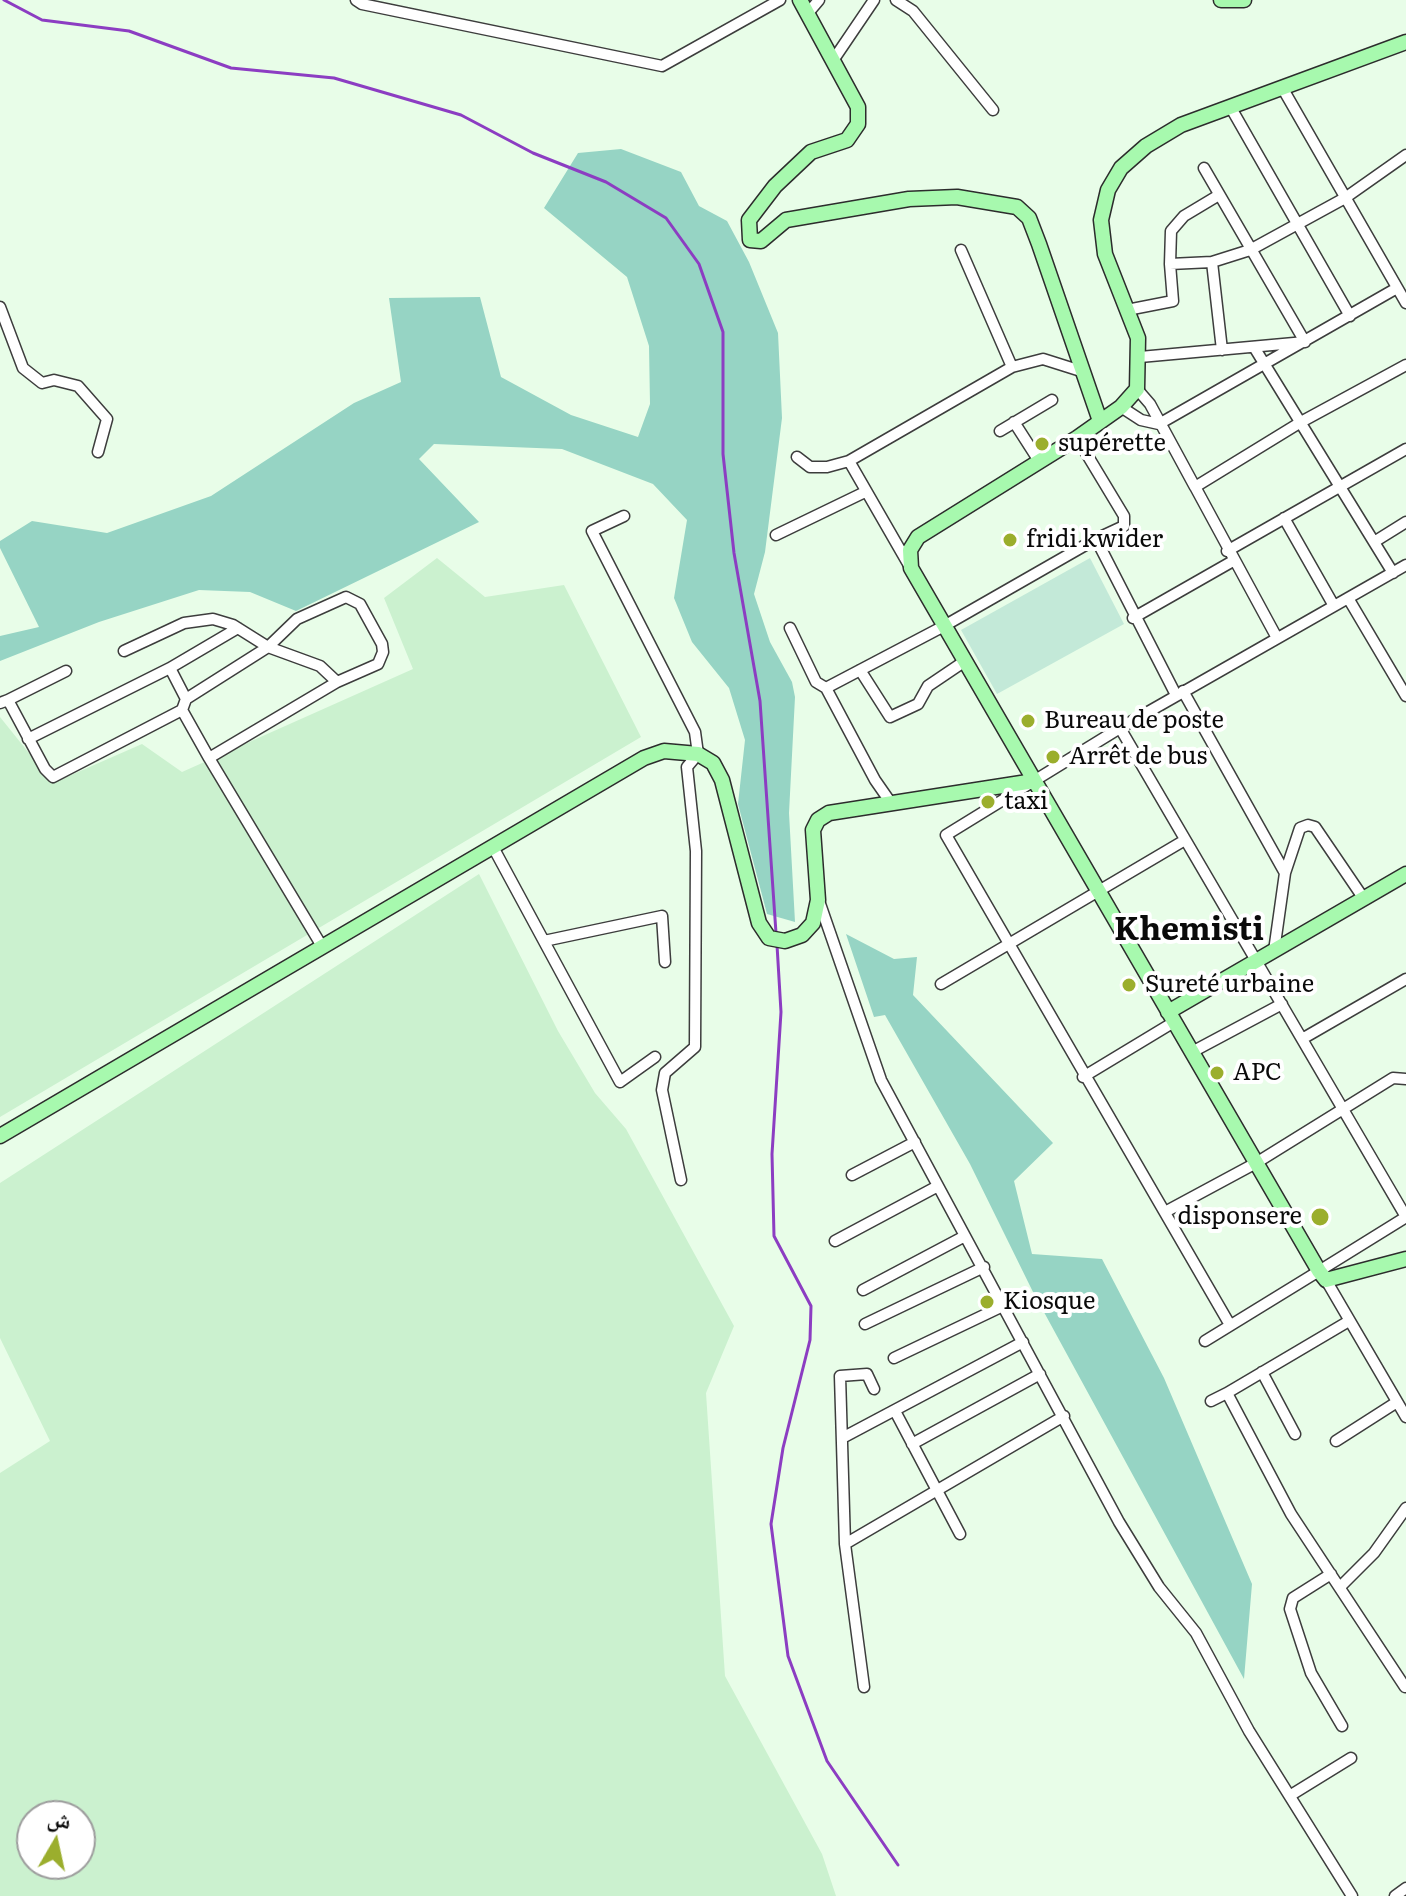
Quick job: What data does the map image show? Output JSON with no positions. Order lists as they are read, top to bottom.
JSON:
{
  "districts": ["Khemisti"],
  "places": [
    "supérette",
    "fridi kwider",
    "Bureau de poste",
    "Arrêt de bus",
    "taxi",
    "Sureté urbaine",
    "APC",
    "disponsere",
    "Kiosque"
  ],
  "north": "top"
}
